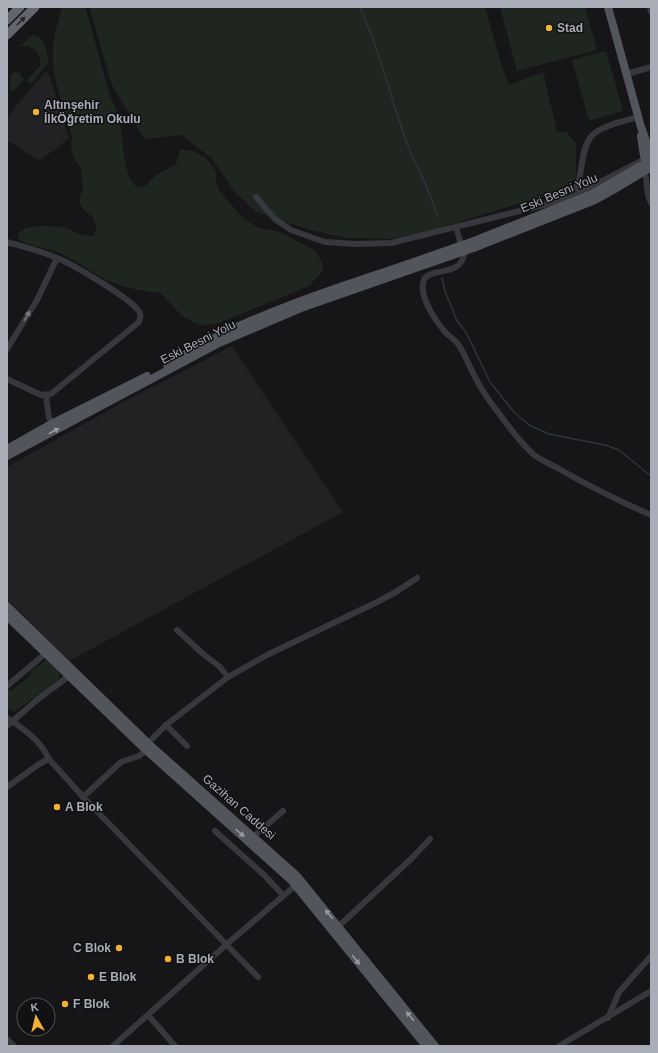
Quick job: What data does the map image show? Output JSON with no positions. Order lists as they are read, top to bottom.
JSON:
{
  "streets": {
    "main road": ["Eski Besni Yolu", "Gazihan Caddesi"]
  },
  "places": [
    "Stad",
    "Altınşehir İlkÖğretim Okulu",
    "A Blok",
    "C Blok",
    "B Blok",
    "E Blok",
    "F Blok"
  ],
  "north": "top"
}
